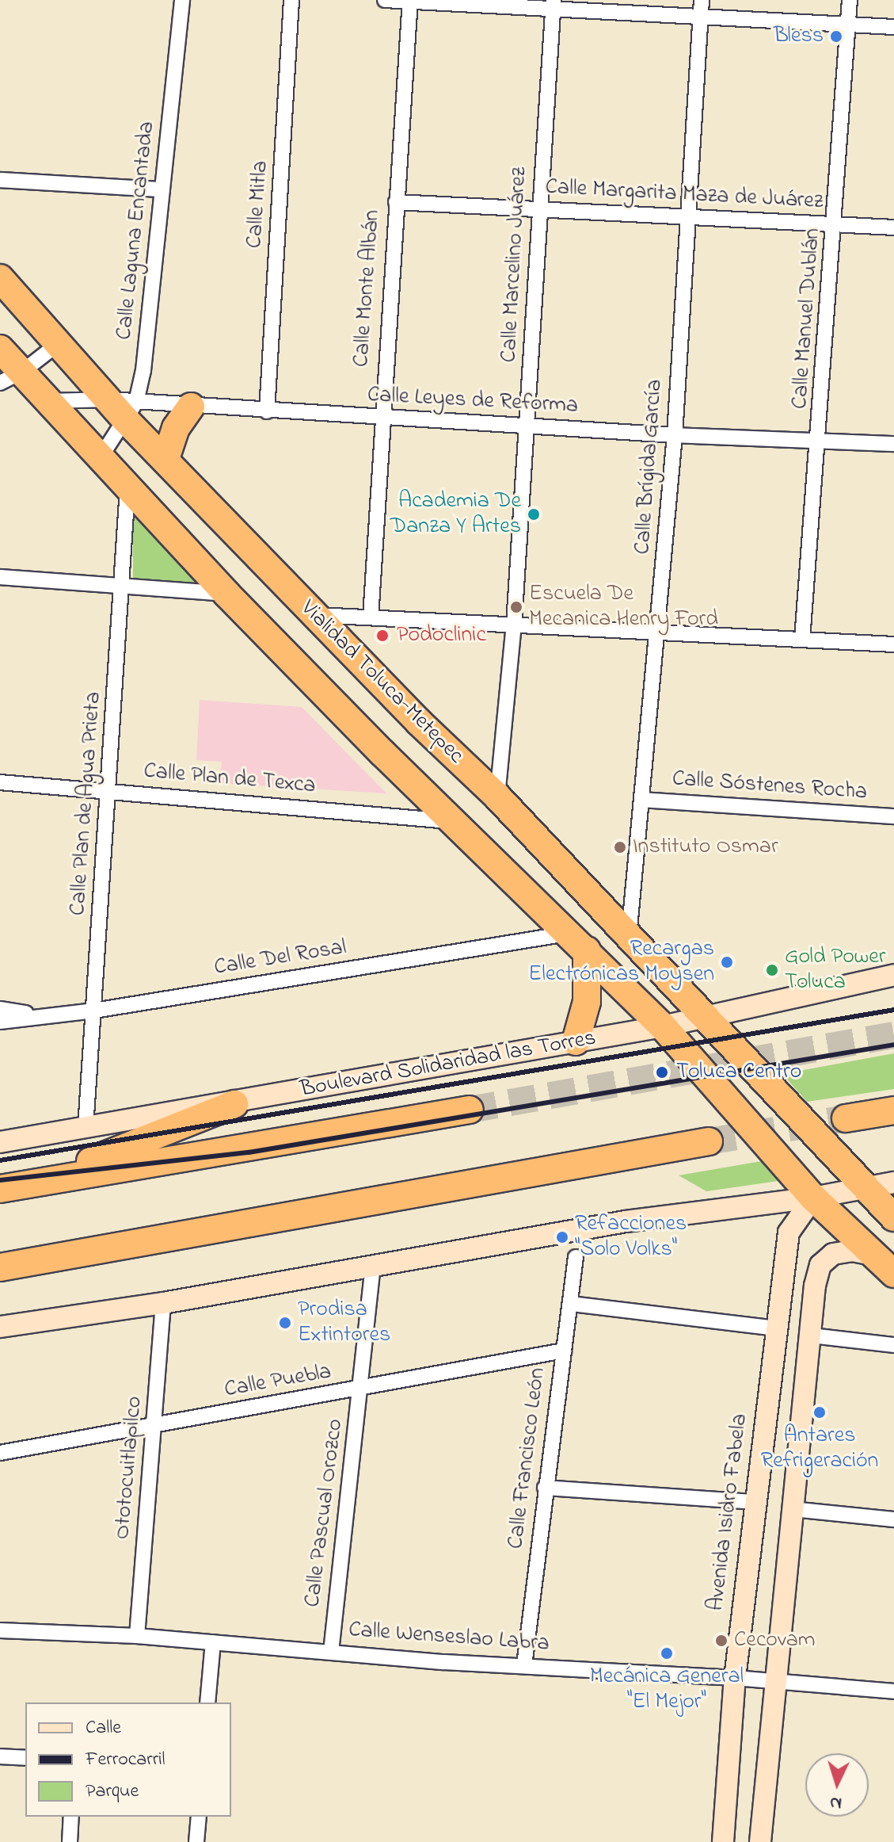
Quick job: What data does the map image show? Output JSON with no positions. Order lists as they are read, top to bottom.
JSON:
{
  "streets": {
    "highway": ["Vialidad Toluca-Metepec"],
    "main road": ["Boulevard Solidaridad las Torres", "Avenida Isidro Fabela"],
    "street": [
      "Calle Margarita Maza de Juárez",
      "Calle Mitla",
      "Calle Laguna Encantada",
      "Calle Marcelino Juárez",
      "Calle Monte Albán",
      "Calle Manuel Dublán",
      "Calle Leyes de Reforma",
      "Calle Brígida García",
      "Calle Plan de Texca",
      "Calle Sóstenes Rocha",
      "Calle Plan de Agua Prieta",
      "Calle Del Rosal",
      "Calle Puebla",
      "Calle Francisco León",
      "Ototocuitlapilco",
      "Calle Pascual Orozco",
      "Calle Wenseslao Labra"
    ]
  },
  "crossings": [
    ["Calle Margarita Maza de Juárez", "Calle Marcelino Juárez"],
    ["Calle Margarita Maza de Juárez", "Calle Monte Albán"],
    ["Calle Margarita Maza de Juárez", "Calle Manuel Dublán"],
    ["Calle Margarita Maza de Juárez", "Calle Brígida García"],
    ["Calle Mitla", "Calle Leyes de Reforma"],
    ["Calle Laguna Encantada", "Calle Leyes de Reforma"],
    ["Calle Laguna Encantada", "Vialidad Toluca-Metepec"],
    ["Calle Marcelino Juárez", "Calle Leyes de Reforma"],
    ["Calle Marcelino Juárez", "Vialidad Toluca-Metepec"],
    ["Calle Monte Albán", "Calle Leyes de Reforma"],
    ["Calle Manuel Dublán", "Calle Leyes de Reforma"],
    ["Calle Leyes de Reforma", "Calle Brígida García"],
    ["Calle Leyes de Reforma", "Vialidad Toluca-Metepec"],
    ["Calle Brígida García", "Vialidad Toluca-Metepec"],
    ["Calle Brígida García", "Calle Sóstenes Rocha"],
    ["Vialidad Toluca-Metepec", "Calle Plan de Texca"],
    ["Vialidad Toluca-Metepec", "Calle Plan de Agua Prieta"],
    ["Vialidad Toluca-Metepec", "Calle Del Rosal"],
    ["Vialidad Toluca-Metepec", "Boulevard Solidaridad las Torres"],
    ["Vialidad Toluca-Metepec", "Avenida Isidro Fabela"],
    ["Calle Plan de Texca", "Calle Plan de Agua Prieta"],
    ["Calle Plan de Agua Prieta", "Calle Del Rosal"],
    ["Calle Plan de Agua Prieta", "Boulevard Solidaridad las Torres"],
    ["Calle Puebla", "Calle Francisco León"],
    ["Calle Puebla", "Ototocuitlapilco"],
    ["Calle Puebla", "Calle Pascual Orozco"],
    ["Calle Francisco León", "Calle Wenseslao Labra"],
    ["Ototocuitlapilco", "Calle Wenseslao Labra"],
    ["Avenida Isidro Fabela", "Calle Wenseslao Labra"],
    ["Calle Pascual Orozco", "Calle Wenseslao Labra"]
  ],
  "places": [
    "Bless",
    "Academia De Danza Y Artes",
    "Escuela De Mecanica Henry Ford",
    "Podoclinic",
    "Instituto Osmar",
    "Recargas Electrónicas Moysen",
    "Gold Power Toluca",
    "Toluca Centro",
    "Refacciones \"Solo Volks\"",
    "Prodisa Extintores",
    "Antares Refrigeración",
    "Cecovam",
    "Mecánica General \"El Mejor\""
  ],
  "legend": ["Calle", "Ferrocarril", "Parque"],
  "north": "bottom"
}
